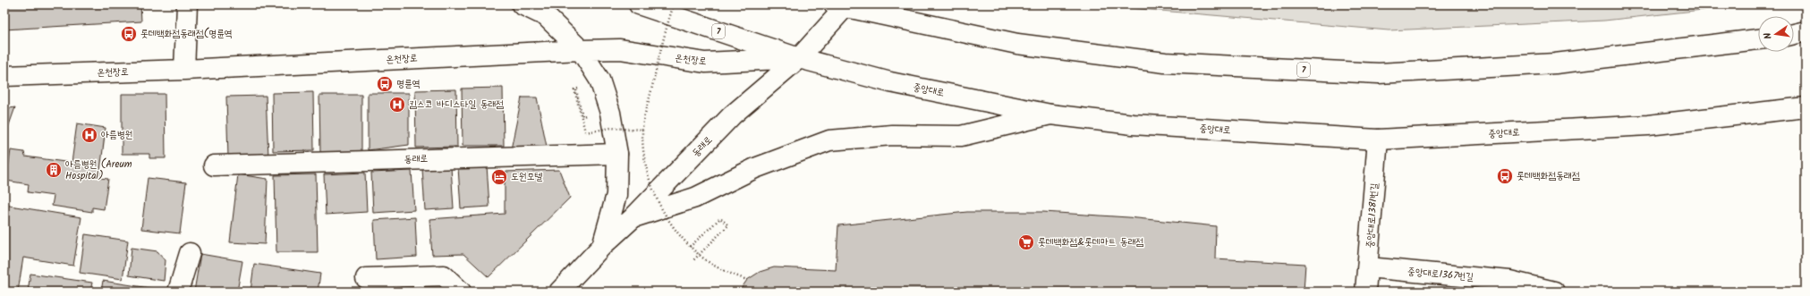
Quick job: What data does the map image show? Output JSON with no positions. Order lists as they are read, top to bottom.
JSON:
{
  "streets": {
    "main road": [
      "7",
      "온천장로",
      "중앙대로",
      "동래로",
      "중앙대로1381번길",
      "중앙대로1367번길"
    ]
  },
  "crossings": [
    ["7", "동래로"],
    ["온천장로", "중앙대로"],
    ["온천장로", "동래로"],
    ["중앙대로", "동래로"],
    ["중앙대로", "중앙대로1381번길"],
    ["중앙대로1381번길", "중앙대로1367번길"]
  ],
  "places": {
    "bus stop": ["롯데백화점동래점(명륜역", "명륜역", "롯데백화점동래점"],
    "hospital": ["킴스코 바디스타일 동래점", "아름병원"],
    "building": ["아름병원 (Areum Hospital)"],
    "hotel": ["도원모텔"],
    "supermarket": ["롯데백화점&롯데마트 동래점"]
  },
  "north": "left"
}
